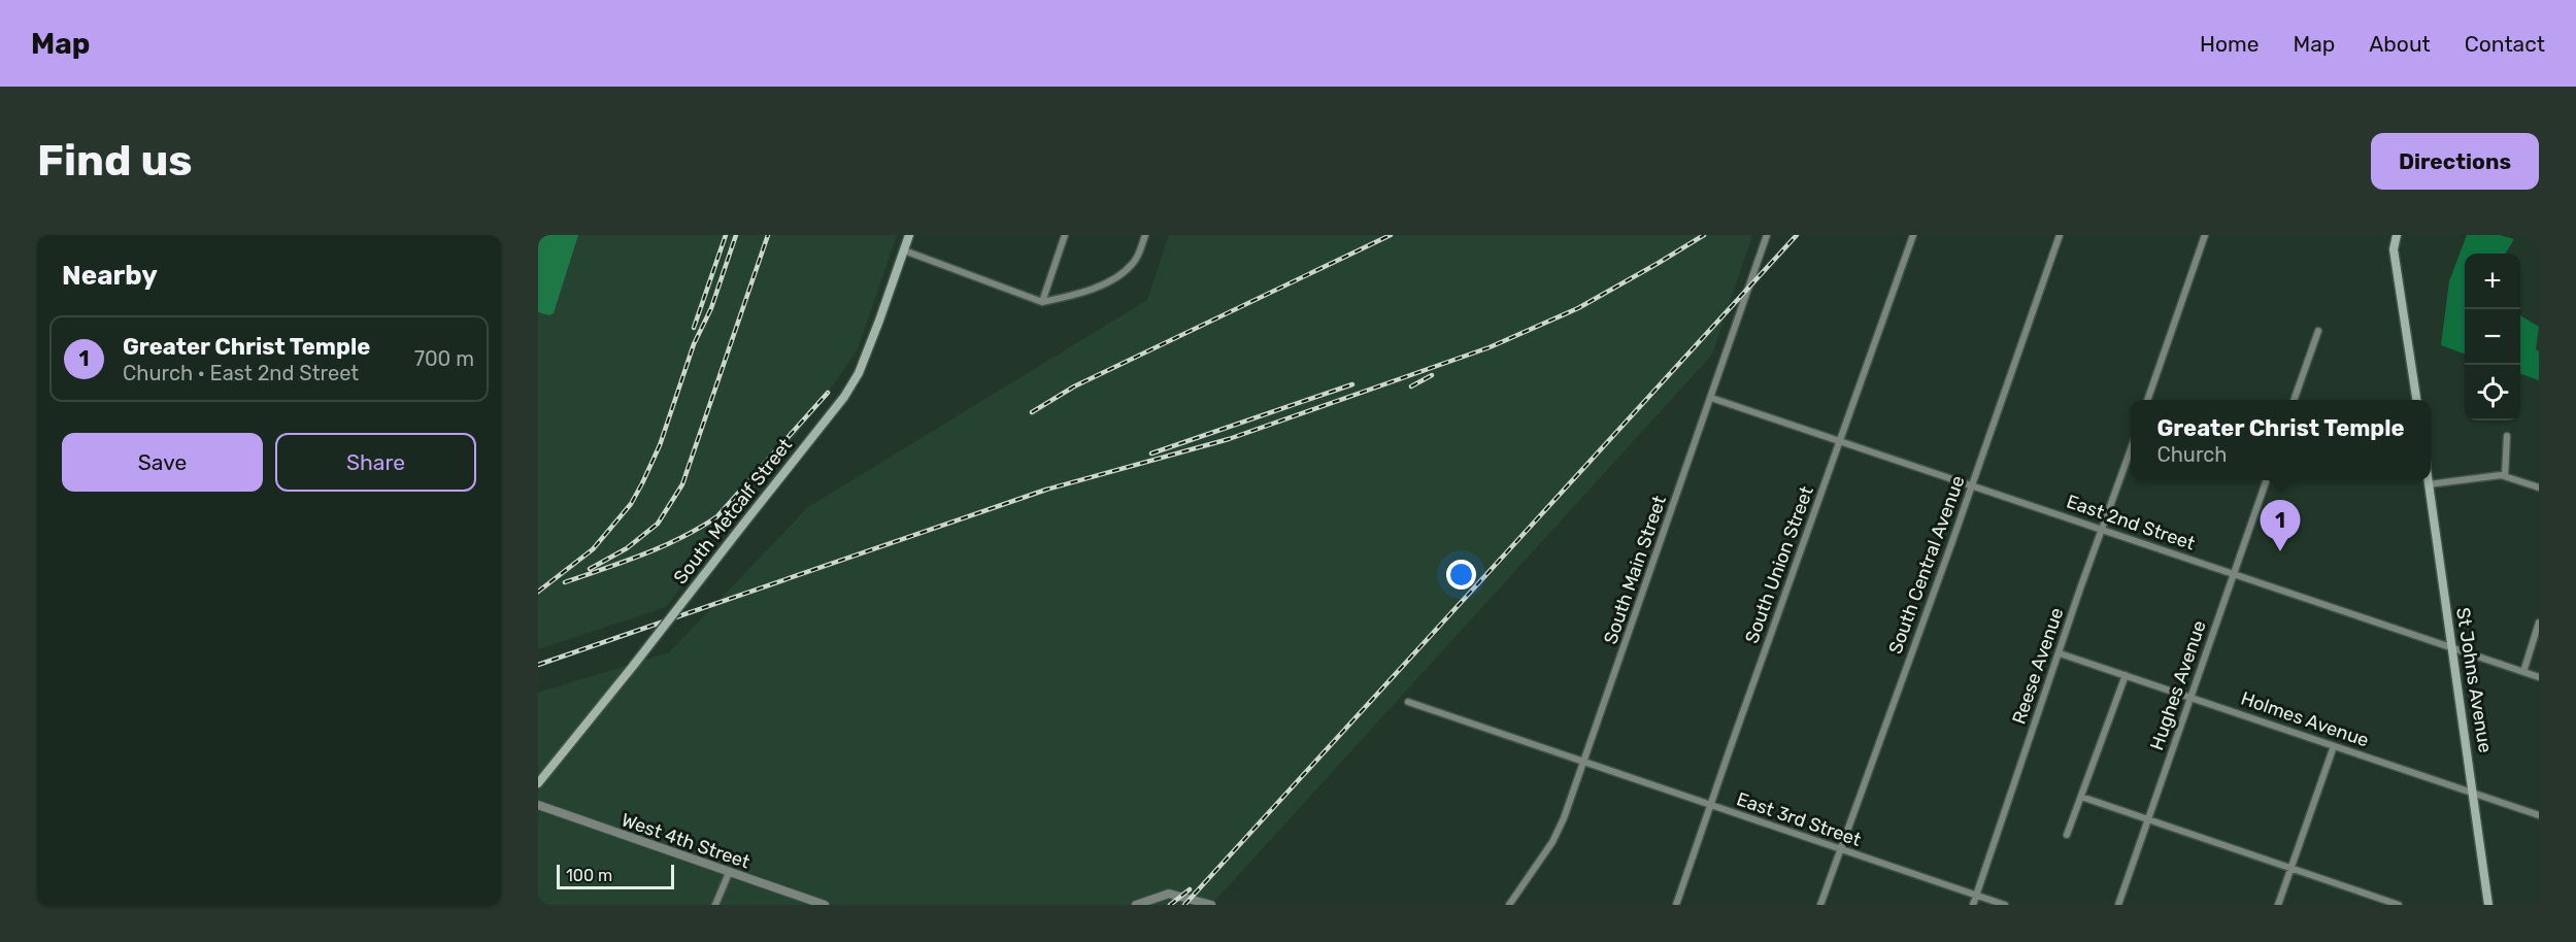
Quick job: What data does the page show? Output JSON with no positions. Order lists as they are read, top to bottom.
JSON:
{
  "streets": {
    "main road": ["South Metcalf Street", "St Johns Avenue"],
    "street": [
      "East 2nd Street",
      "South Union Street",
      "South Central Avenue",
      "South Main Street",
      "Reese Avenue",
      "Hughes Avenue",
      "Holmes Avenue",
      "East 3rd Street",
      "West 4th Street"
    ]
  },
  "crossings": [
    ["East 2nd Street", "South Union Street"],
    ["East 2nd Street", "South Central Avenue"],
    ["East 2nd Street", "South Main Street"],
    ["East 2nd Street", "Reese Avenue"],
    ["East 2nd Street", "St Johns Avenue"],
    ["East 2nd Street", "Hughes Avenue"],
    ["South Union Street", "East 3rd Street"],
    ["South Central Avenue", "East 3rd Street"],
    ["South Main Street", "East 3rd Street"],
    ["Reese Avenue", "Holmes Avenue"],
    ["Reese Avenue", "East 3rd Street"],
    ["St Johns Avenue", "Holmes Avenue"],
    ["Hughes Avenue", "Holmes Avenue"]
  ],
  "scale_bar": "100 m",
  "page": {
    "header": "Map",
    "nav": [
      "Home",
      "Map",
      "About",
      "Contact"
    ],
    "buttons": [
      "Directions",
      ["Save", "Share"]
    ],
    "title": "Find us",
    "heading": "Nearby",
    "map_buttons": ["+", "−"],
    "list": [
      {
        "mark": "1",
        "name": "Greater Christ Temple",
        "note": "Church · East 2nd Street",
        "value": "700 m"
      }
    ],
    "popup": ["Greater Christ Temple", "Church"],
    "pins": "1",
    "scale": "100 m"
  }
}
